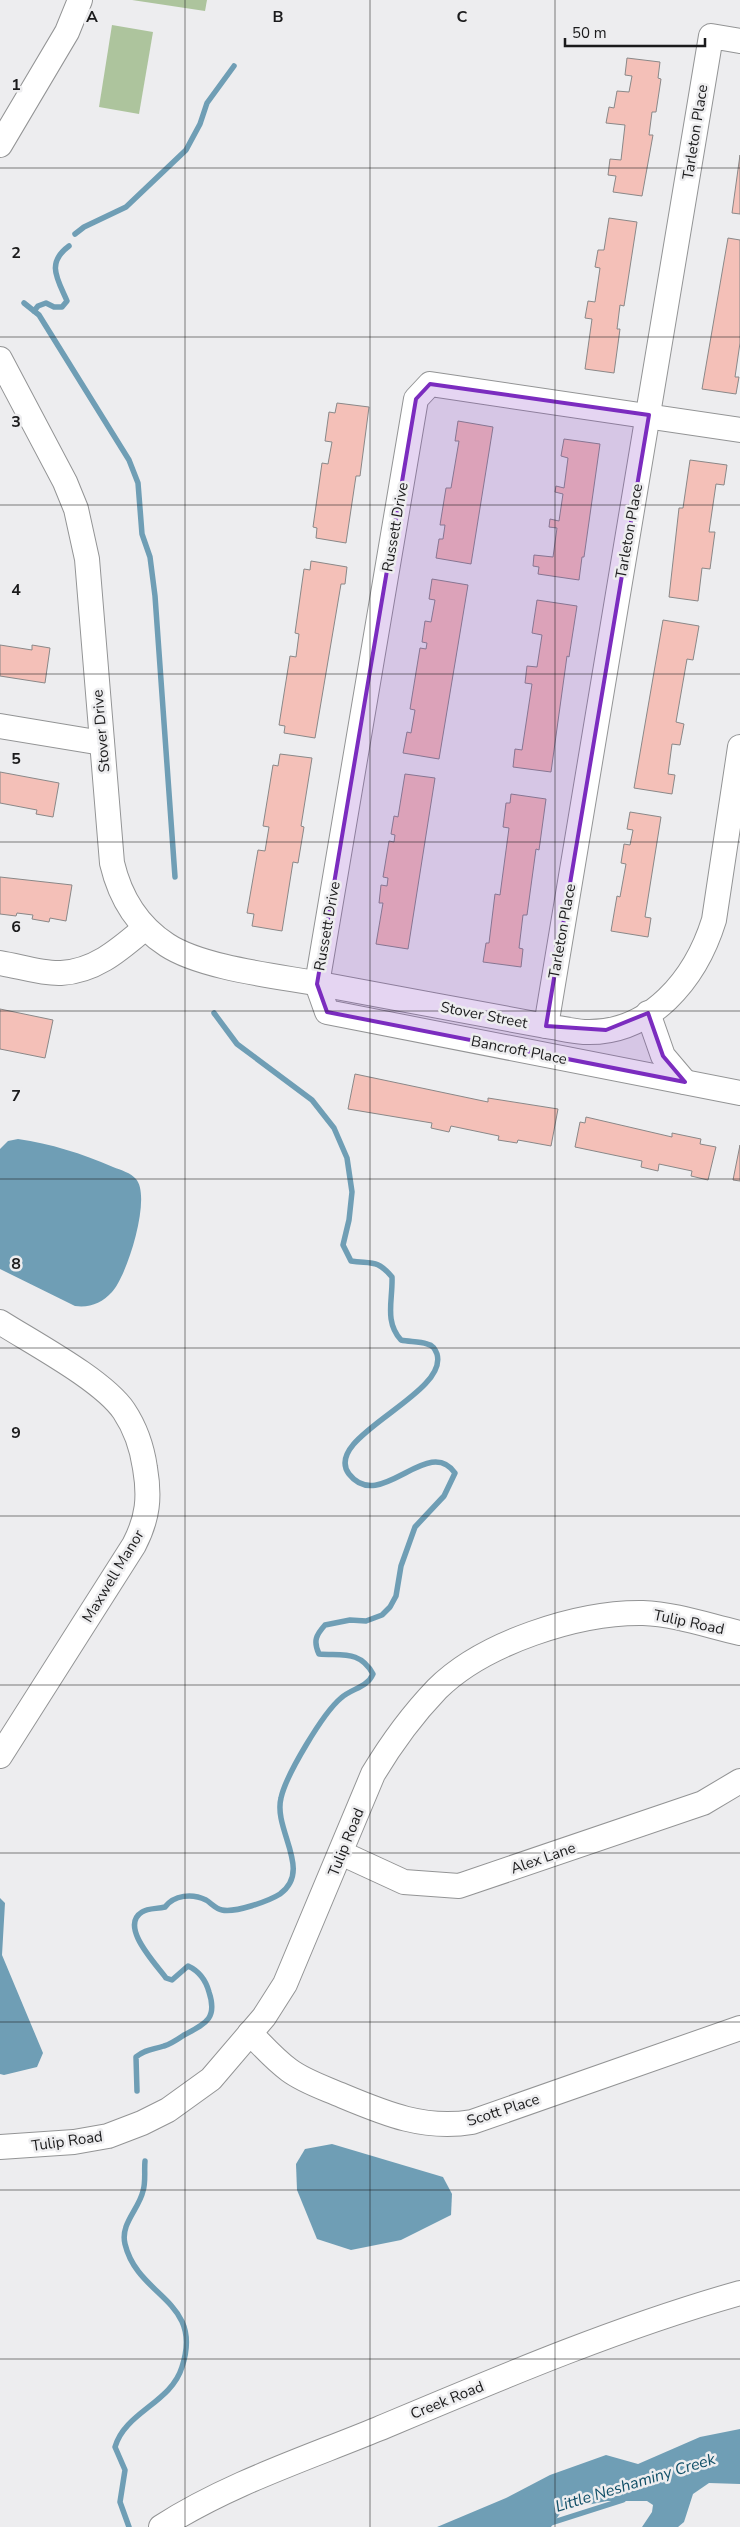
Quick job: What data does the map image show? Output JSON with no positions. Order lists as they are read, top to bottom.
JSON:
{
  "streets": {
    "street": [
      "Tarleton Place",
      "Russett Drive",
      "Stover Drive",
      "Stover Street",
      "Bancroft Place",
      "Maxwell Manor",
      "Tulip Road",
      "Alex Lane",
      "Scott Place",
      "Creek Road"
    ]
  },
  "crossings": [
    ["Tarleton Place", "Russett Drive"],
    ["Tarleton Place", "Stover Street"],
    ["Russett Drive", "Stover Drive"],
    ["Russett Drive", "Stover Street"],
    ["Russett Drive", "Bancroft Place"],
    ["Stover Drive", "Stover Street"],
    ["Stover Drive", "Bancroft Place"],
    ["Stover Street", "Bancroft Place"],
    ["Tulip Road", "Alex Lane"],
    ["Tulip Road", "Scott Place"]
  ],
  "water": ["Little Neshaminy Creek"],
  "scale_bar": "50 m",
  "grid": {
    "columns": ["A", "B", "C"],
    "rows": [
      "1",
      "2",
      "3",
      "4",
      "5",
      "6",
      "7",
      "8",
      "9"
    ]
  }
}
